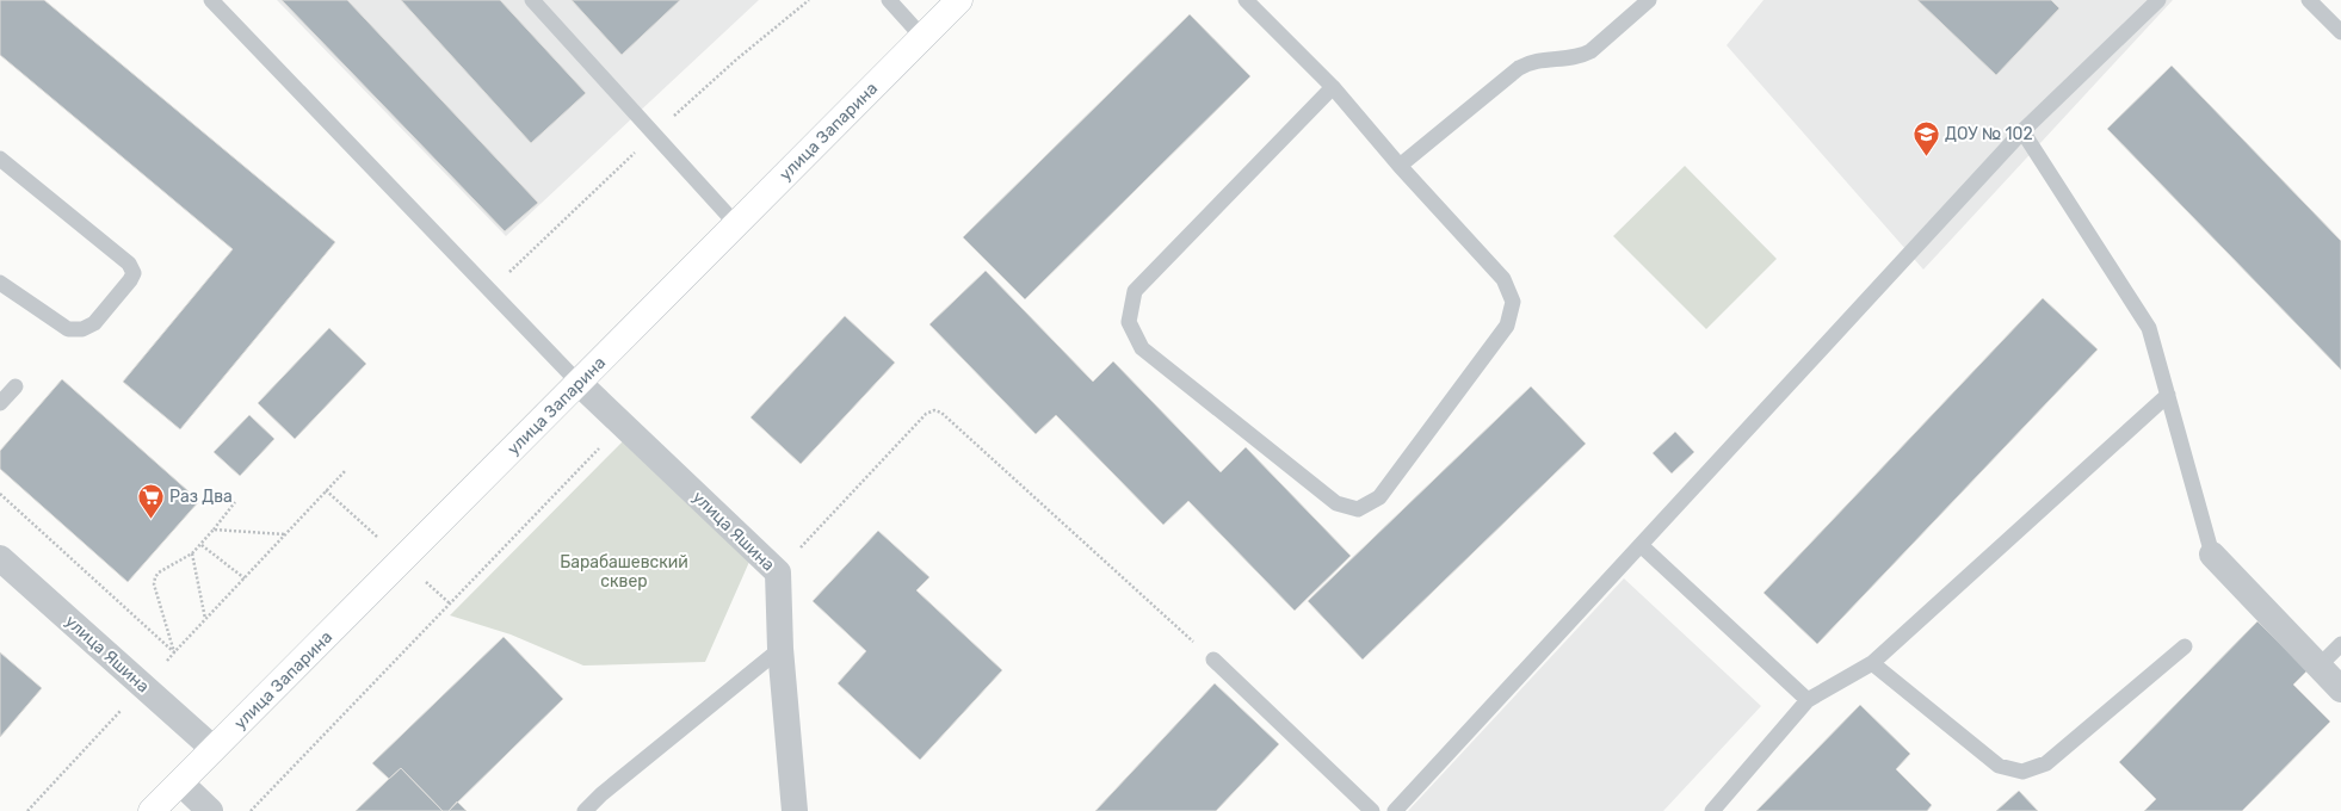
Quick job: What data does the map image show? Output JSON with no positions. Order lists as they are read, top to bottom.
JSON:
{
  "streets": {
    "street": ["улица Запарина", "улица Яшина"]
  },
  "crossings": [
    ["улица Запарина", "улица Яшина"]
  ],
  "parks": ["Барабашевский сквер"],
  "places": {
    "school or university": ["ДОУ № 102"],
    "supermarket": ["Раз Два"]
  }
}
